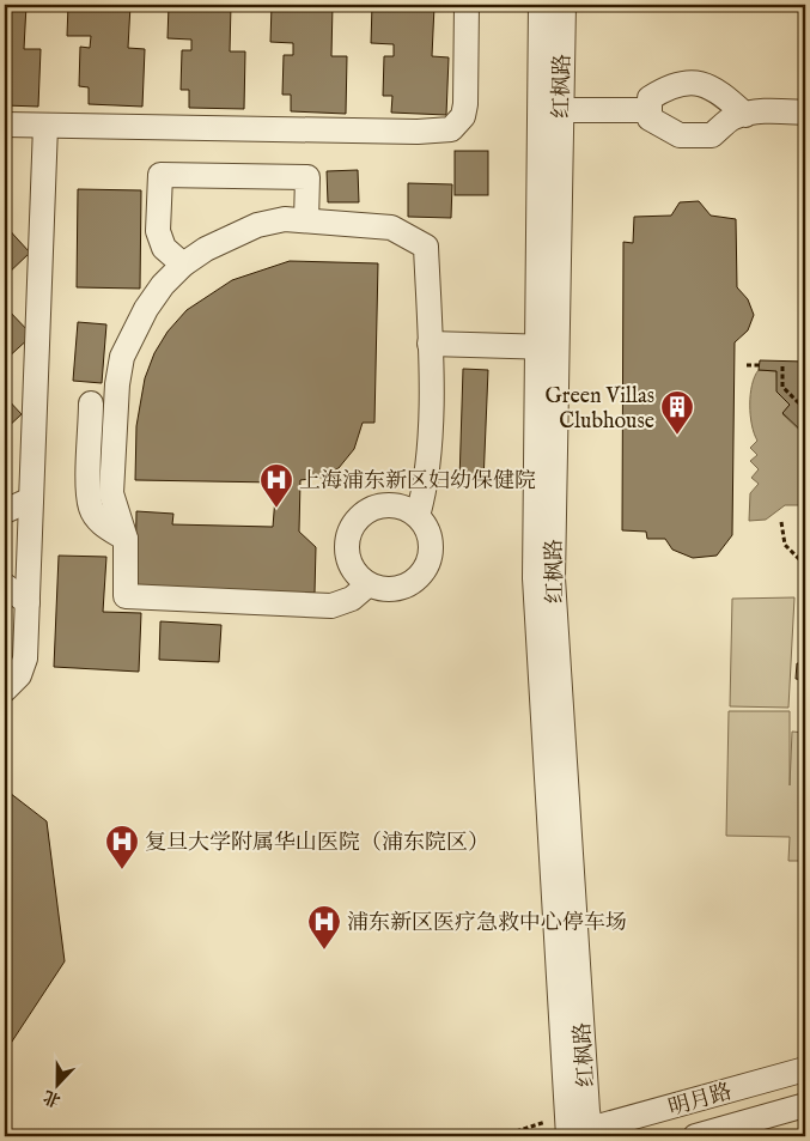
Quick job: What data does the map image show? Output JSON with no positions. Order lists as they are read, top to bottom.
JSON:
{
  "streets": {
    "street": ["红枫路", "明月路"]
  },
  "crossings": [
    ["红枫路", "明月路"]
  ],
  "places": {
    "building": ["Green Villas Clubhouse"],
    "hospital": ["上海浦东新区妇幼保健院", "复旦大学附属华山医院（浦东院区）", "浦东新区医疗急救中心停车场"]
  },
  "north": "bottom"
}
